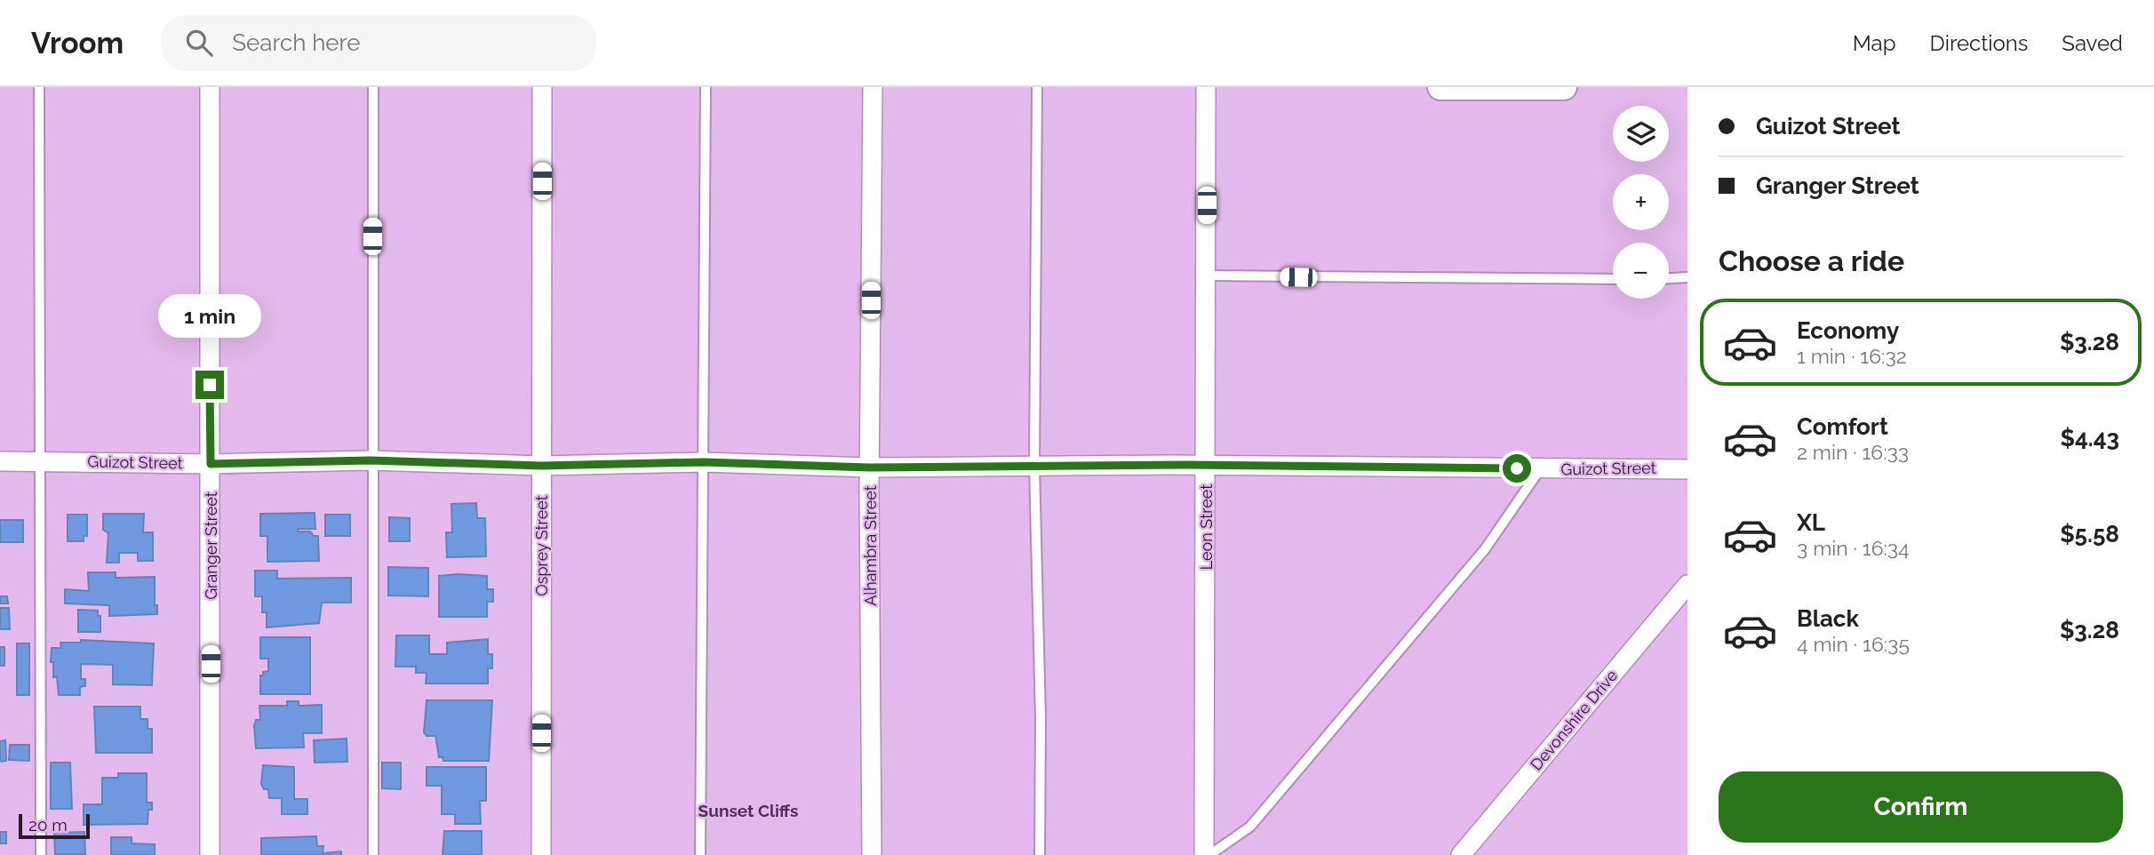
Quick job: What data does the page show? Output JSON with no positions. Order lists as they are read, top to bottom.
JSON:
{
  "streets": {
    "street": [
      "Guizot Street",
      "Leon Street",
      "Granger Street",
      "Osprey Street",
      "Alhambra Street",
      "Devonshire Drive"
    ]
  },
  "crossings": [
    ["Guizot Street", "Leon Street"],
    ["Guizot Street", "Granger Street"],
    ["Guizot Street", "Osprey Street"],
    ["Guizot Street", "Alhambra Street"]
  ],
  "districts": ["Sunset Cliffs"],
  "scale_bar": "20 m",
  "page": {
    "header": "Vroom",
    "search": "Search here",
    "nav": ["Map", "Directions", "Saved"],
    "banner": ["Guizot Street", "Granger Street"],
    "map_buttons": ["+", "−"],
    "heading": "Choose a ride",
    "bubble": "1 min",
    "list": [
      {
        "name": "Economy",
        "note": "1 min · 16:32",
        "value": "$3.28"
      },
      {
        "name": "Comfort",
        "note": "2 min · 16:33",
        "value": "$4.43"
      },
      {
        "name": "XL",
        "note": "3 min · 16:34",
        "value": "$5.58"
      },
      {
        "name": "Black",
        "note": "4 min · 16:35",
        "value": "$3.28"
      }
    ],
    "buttons": "Confirm",
    "scale": "20 m"
  }
}
